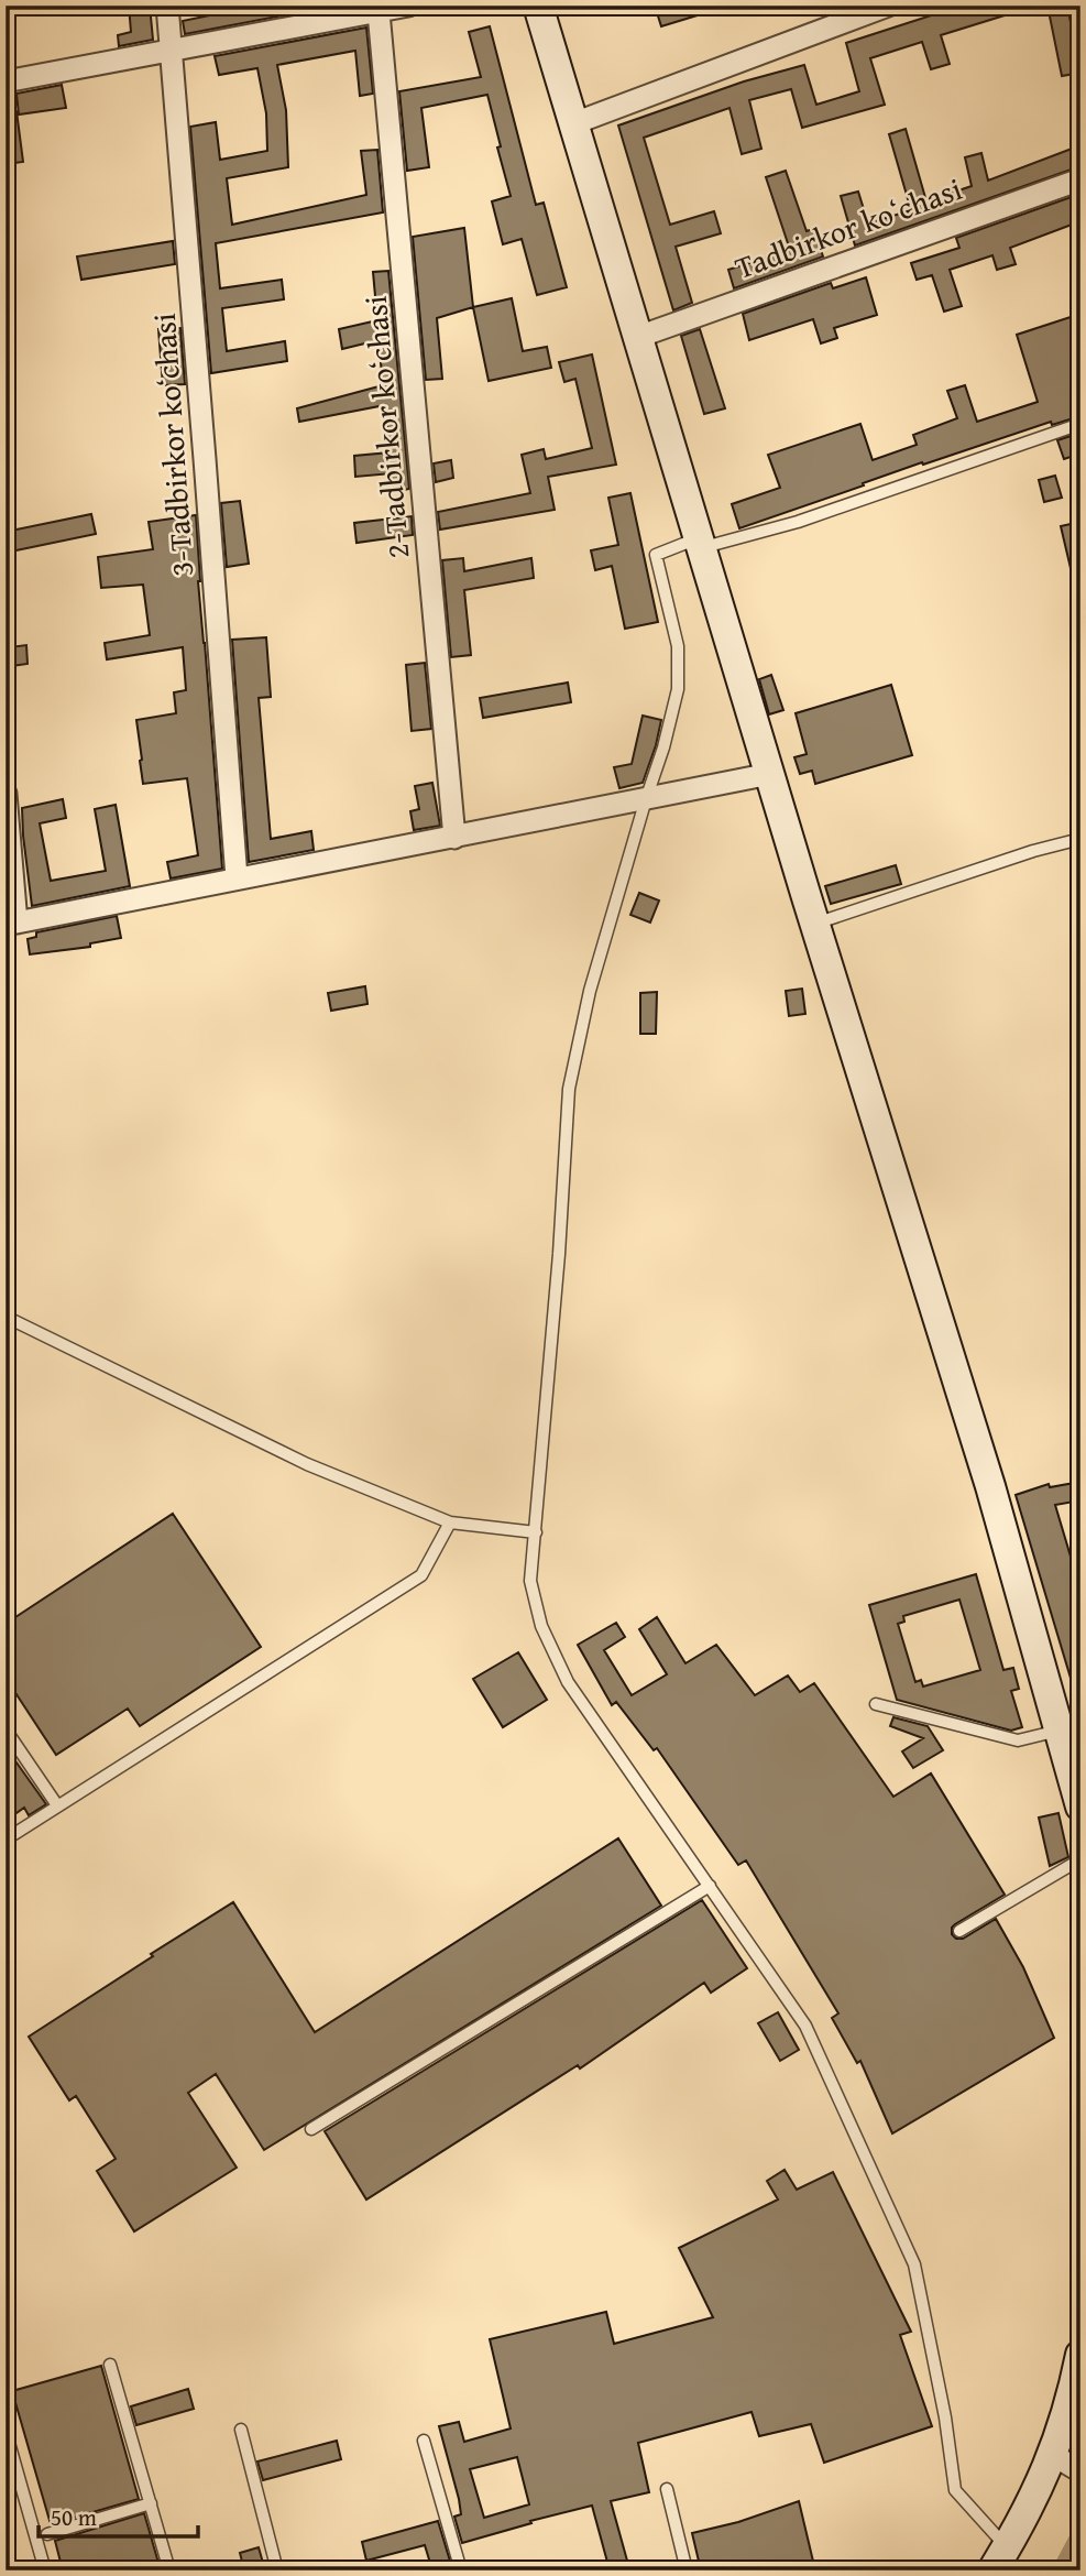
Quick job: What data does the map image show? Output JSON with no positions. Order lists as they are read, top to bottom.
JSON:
{
  "streets": {
    "street": ["Tadbirkor koʻchasi", "2-Tadbirkor koʻchasi", "3-Tadbirkor koʻchasi"]
  },
  "scale_bar": "50 m"
}
